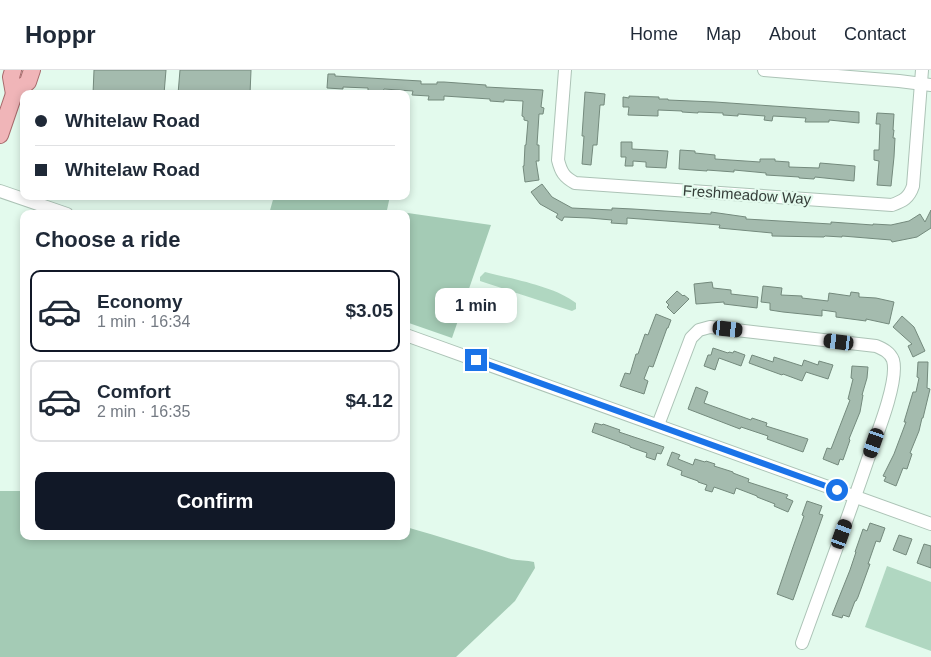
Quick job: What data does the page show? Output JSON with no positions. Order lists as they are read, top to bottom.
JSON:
{
  "streets": {
    "street": ["Freshmeadow Way"]
  },
  "page": {
    "header": "Hoppr",
    "nav": [
      "Home",
      "Map",
      "About",
      "Contact"
    ],
    "banner": ["Whitelaw Road", "Whitelaw Road"],
    "heading": "Choose a ride",
    "list": [
      {
        "name": "Economy",
        "note": "1 min · 16:34",
        "value": "$3.05"
      },
      {
        "name": "Comfort",
        "note": "2 min · 16:35",
        "value": "$4.12"
      }
    ],
    "bubble": "1 min",
    "buttons": "Confirm"
  }
}
